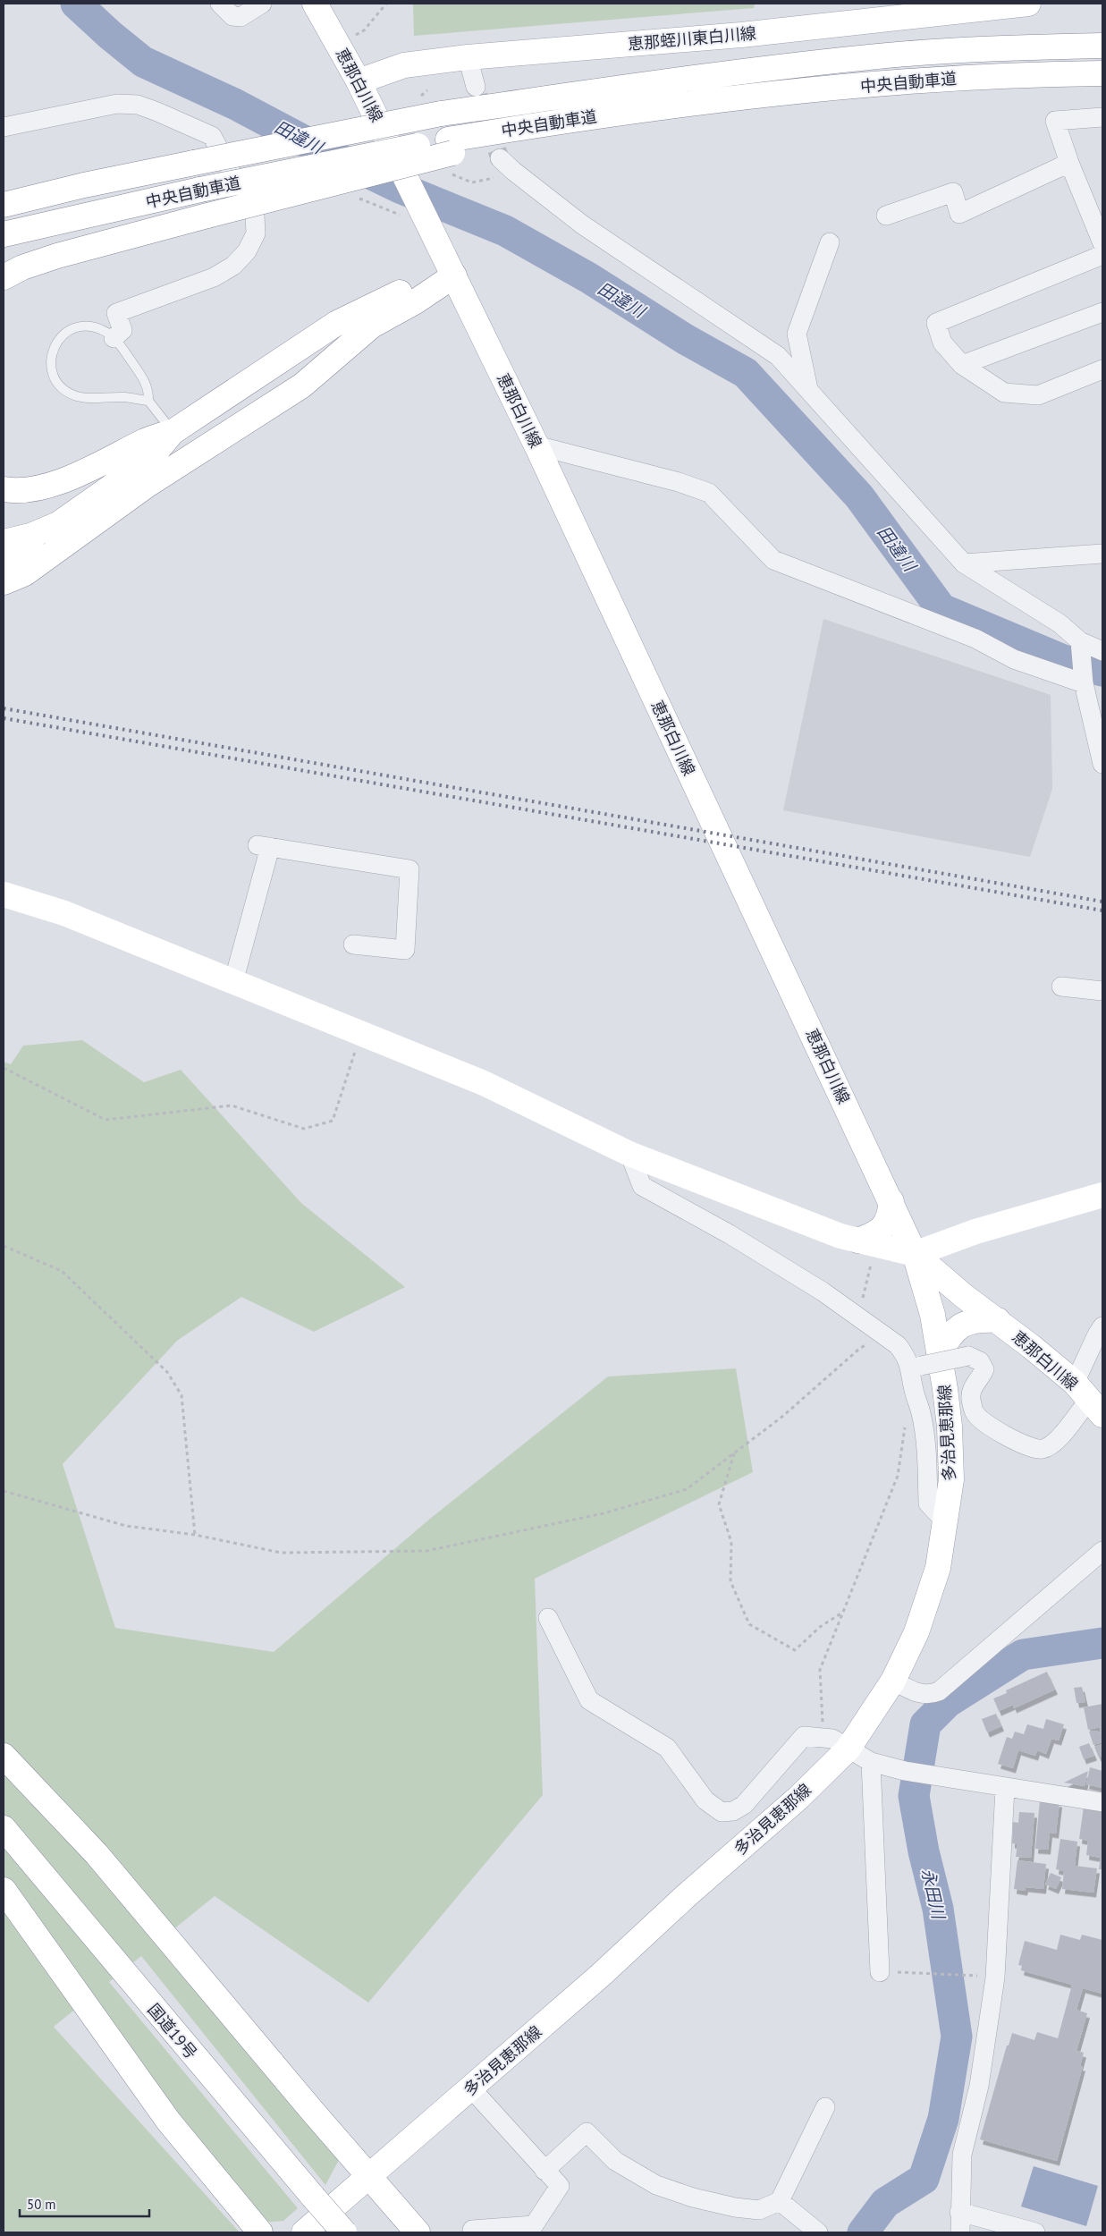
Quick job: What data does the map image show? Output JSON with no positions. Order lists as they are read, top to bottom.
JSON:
{
  "streets": {
    "main road": [
      "恵那蛭川東白川線",
      "中央自動車道",
      "恵那白川線",
      "多治見恵那線",
      "国道19号"
    ]
  },
  "crossings": [
    ["恵那蛭川東白川線", "恵那白川線"],
    ["恵那白川線", "多治見恵那線"]
  ],
  "water": ["田違川", "永田川"],
  "scale_bar": "50 m"
}
